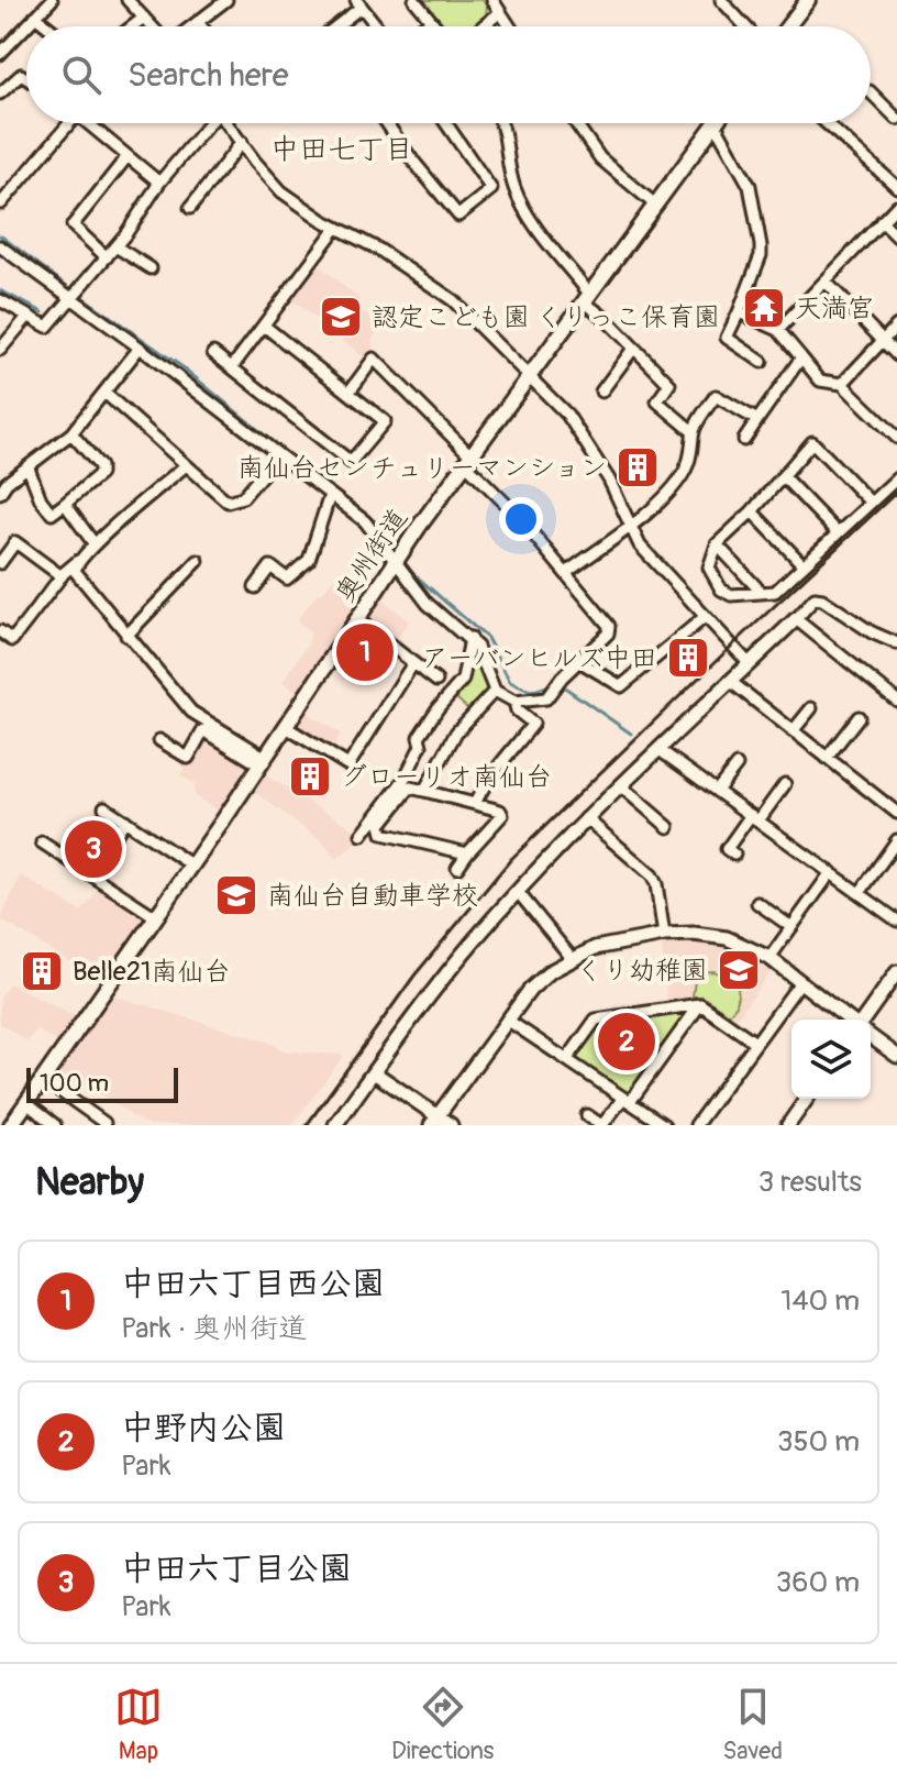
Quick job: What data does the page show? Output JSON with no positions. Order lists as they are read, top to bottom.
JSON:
{
  "streets": {
    "main road": ["奥州街道"]
  },
  "districts": ["中田七丁目"],
  "places": {
    "temple": ["天満宮"],
    "school or university": ["認定こども園 くりっこ保育園", "南仙台自動車学校", "くり幼稚園"],
    "building": [
      "南仙台センチュリーマンション",
      "アーバンヒルズ中田",
      "グローリオ南仙台",
      "Belle21南仙台"
    ]
  },
  "scale_bar": "100 m",
  "page": {
    "search": "Search here",
    "pins": ["1", "3", "2"],
    "scale": "100 m",
    "heading": ["Nearby", "3 results"],
    "list": [
      {
        "mark": "1",
        "name": "中田六丁目西公園",
        "note": "Park · 奥州街道",
        "value": "140 m"
      },
      {
        "mark": "2",
        "name": "中野内公園",
        "note": "Park",
        "value": "350 m"
      },
      {
        "mark": "3",
        "name": "中田六丁目公園",
        "note": "Park",
        "value": "360 m"
      }
    ],
    "nav": ["Map", "Directions", "Saved"]
  }
}
